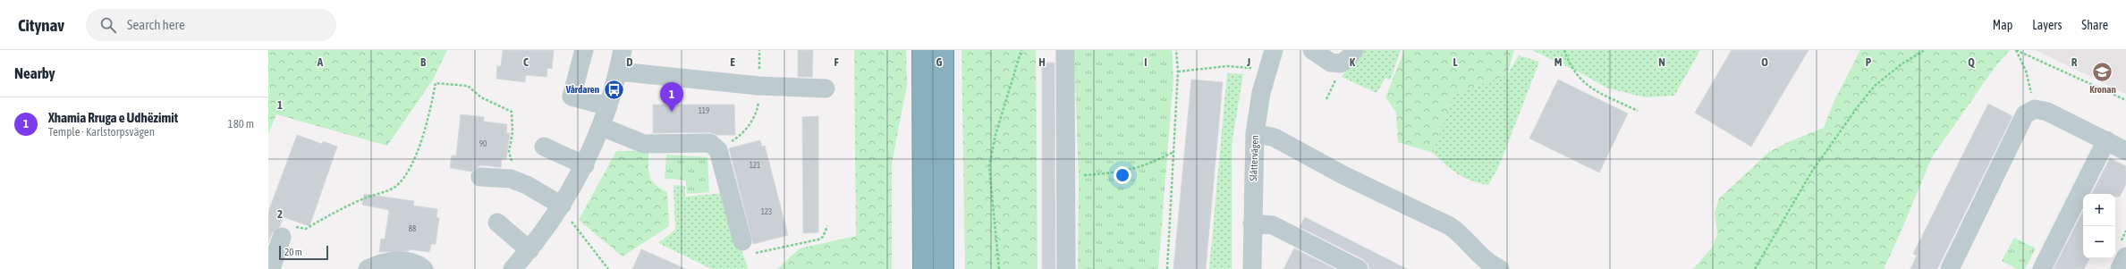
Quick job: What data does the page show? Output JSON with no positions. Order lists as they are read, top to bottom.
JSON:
{
  "streets": {
    "street": ["Slåttervägen"]
  },
  "places": {
    "school or university": ["Kronan"],
    "bus stop": ["Vårdaren"]
  },
  "house_numbers": [
    "119",
    "90",
    "121",
    "123",
    "88"
  ],
  "scale_bar": "20 m",
  "page": {
    "header": "Citynav",
    "search": "Search here",
    "nav": ["Map", "Layers", "Share"],
    "heading": "Nearby",
    "pins": "1",
    "list": [
      {
        "mark": "1",
        "name": "Xhamia Rruga e Udhëzimit",
        "note": "Temple · Karlstorpsvägen",
        "value": "180 m"
      }
    ],
    "map_buttons": ["+", "−"],
    "scale": "20 m"
  },
  "grid": {
    "columns": [
      "A",
      "B",
      "C",
      "D",
      "E",
      "F",
      "G",
      "H",
      "I",
      "J",
      "K",
      "L",
      "M",
      "N",
      "O",
      "P",
      "Q",
      "R"
    ],
    "rows": ["1", "2"]
  }
}
